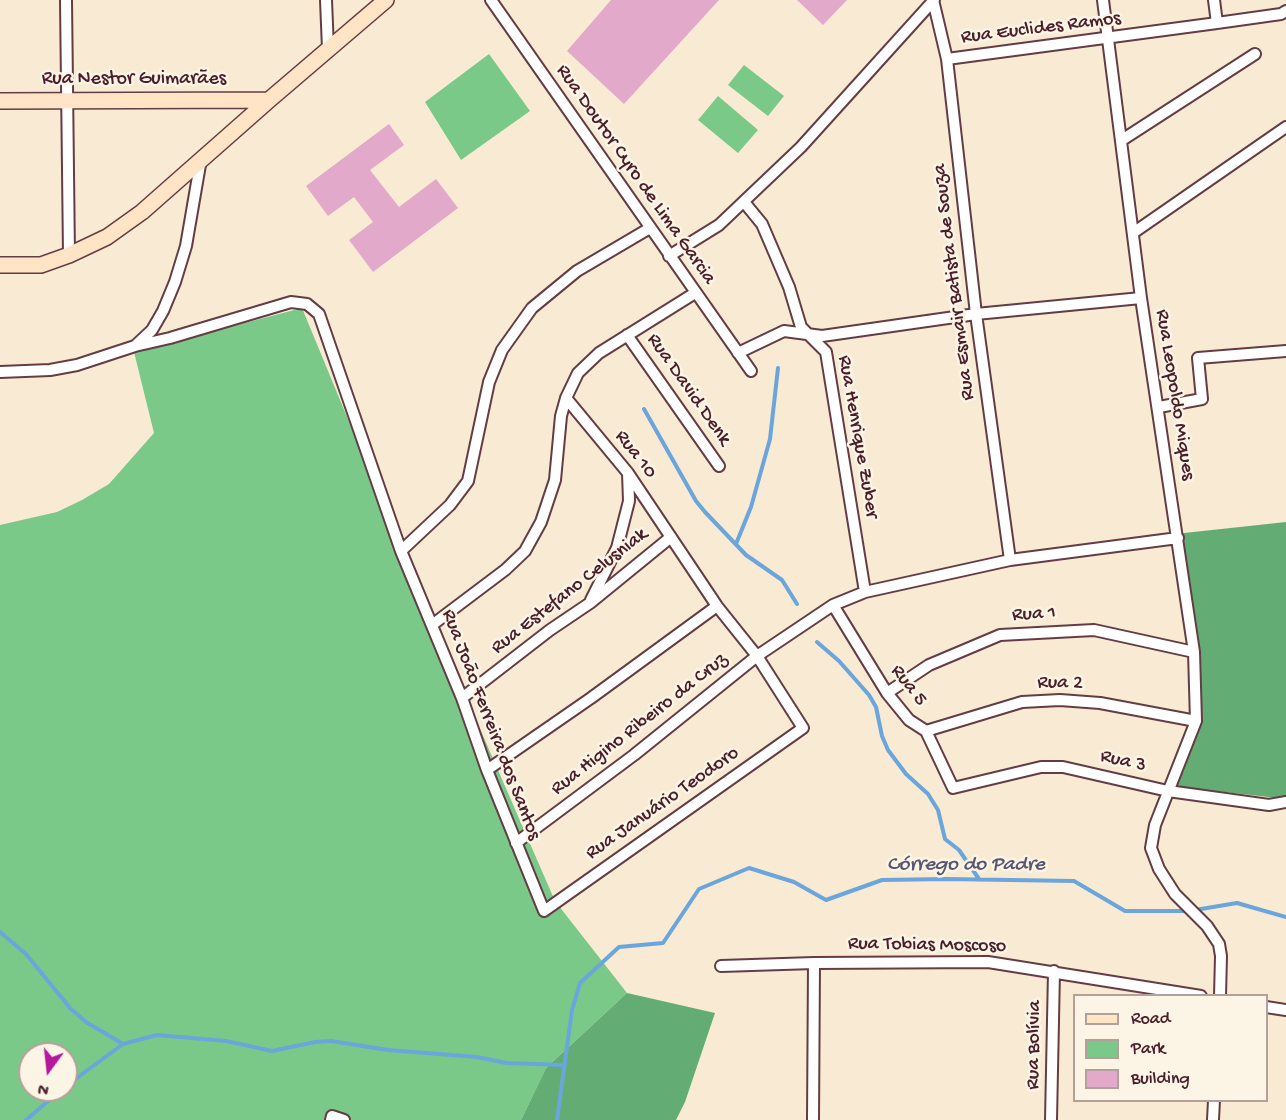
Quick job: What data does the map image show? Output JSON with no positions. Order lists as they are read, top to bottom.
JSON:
{
  "streets": {
    "main road": ["Rua Nestor Guimarães"],
    "street": [
      "Rua Euclides Ramos",
      "Rua Doutor Cyro de Lima Garcia",
      "Rua Esmair Batista de Souza",
      "Rua David Denk",
      "Rua Leopoldo Miques",
      "Rua Henrique Zuber",
      "Rua 10",
      "Rua Estefano Celusniak",
      "Rua 1",
      "Rua 2",
      "Rua 5",
      "Rua João Ferreira dos Santos",
      "Rua Higino Ribeiro da Cruz",
      "Rua 3",
      "Rua Januário Teodoro",
      "Rua Tobias Moscoso",
      "Rua Bolívia"
    ]
  },
  "crossings": [
    ["Rua Euclides Ramos", "Rua Esmair Batista de Souza"],
    ["Rua Euclides Ramos", "Rua Leopoldo Miques"],
    ["Rua Esmair Batista de Souza", "Rua Higino Ribeiro da Cruz"],
    ["Rua Leopoldo Miques", "Rua 1"],
    ["Rua Leopoldo Miques", "Rua 2"],
    ["Rua Leopoldo Miques", "Rua Higino Ribeiro da Cruz"],
    ["Rua Leopoldo Miques", "Rua 3"],
    ["Rua Henrique Zuber", "Rua Higino Ribeiro da Cruz"],
    ["Rua 10", "Rua Estefano Celusniak"],
    ["Rua 10", "Rua Higino Ribeiro da Cruz"],
    ["Rua 10", "Rua Januário Teodoro"],
    ["Rua Estefano Celusniak", "Rua João Ferreira dos Santos"],
    ["Rua 1", "Rua 5"],
    ["Rua 2", "Rua 5"],
    ["Rua 5", "Rua Higino Ribeiro da Cruz"],
    ["Rua 5", "Rua 3"],
    ["Rua João Ferreira dos Santos", "Rua Higino Ribeiro da Cruz"],
    ["Rua João Ferreira dos Santos", "Rua Januário Teodoro"],
    ["Rua Tobias Moscoso", "Rua Bolívia"]
  ],
  "water": ["Córrego do Padre"],
  "legend": ["Road", "Park", "Building"],
  "north": "bottom"
}
